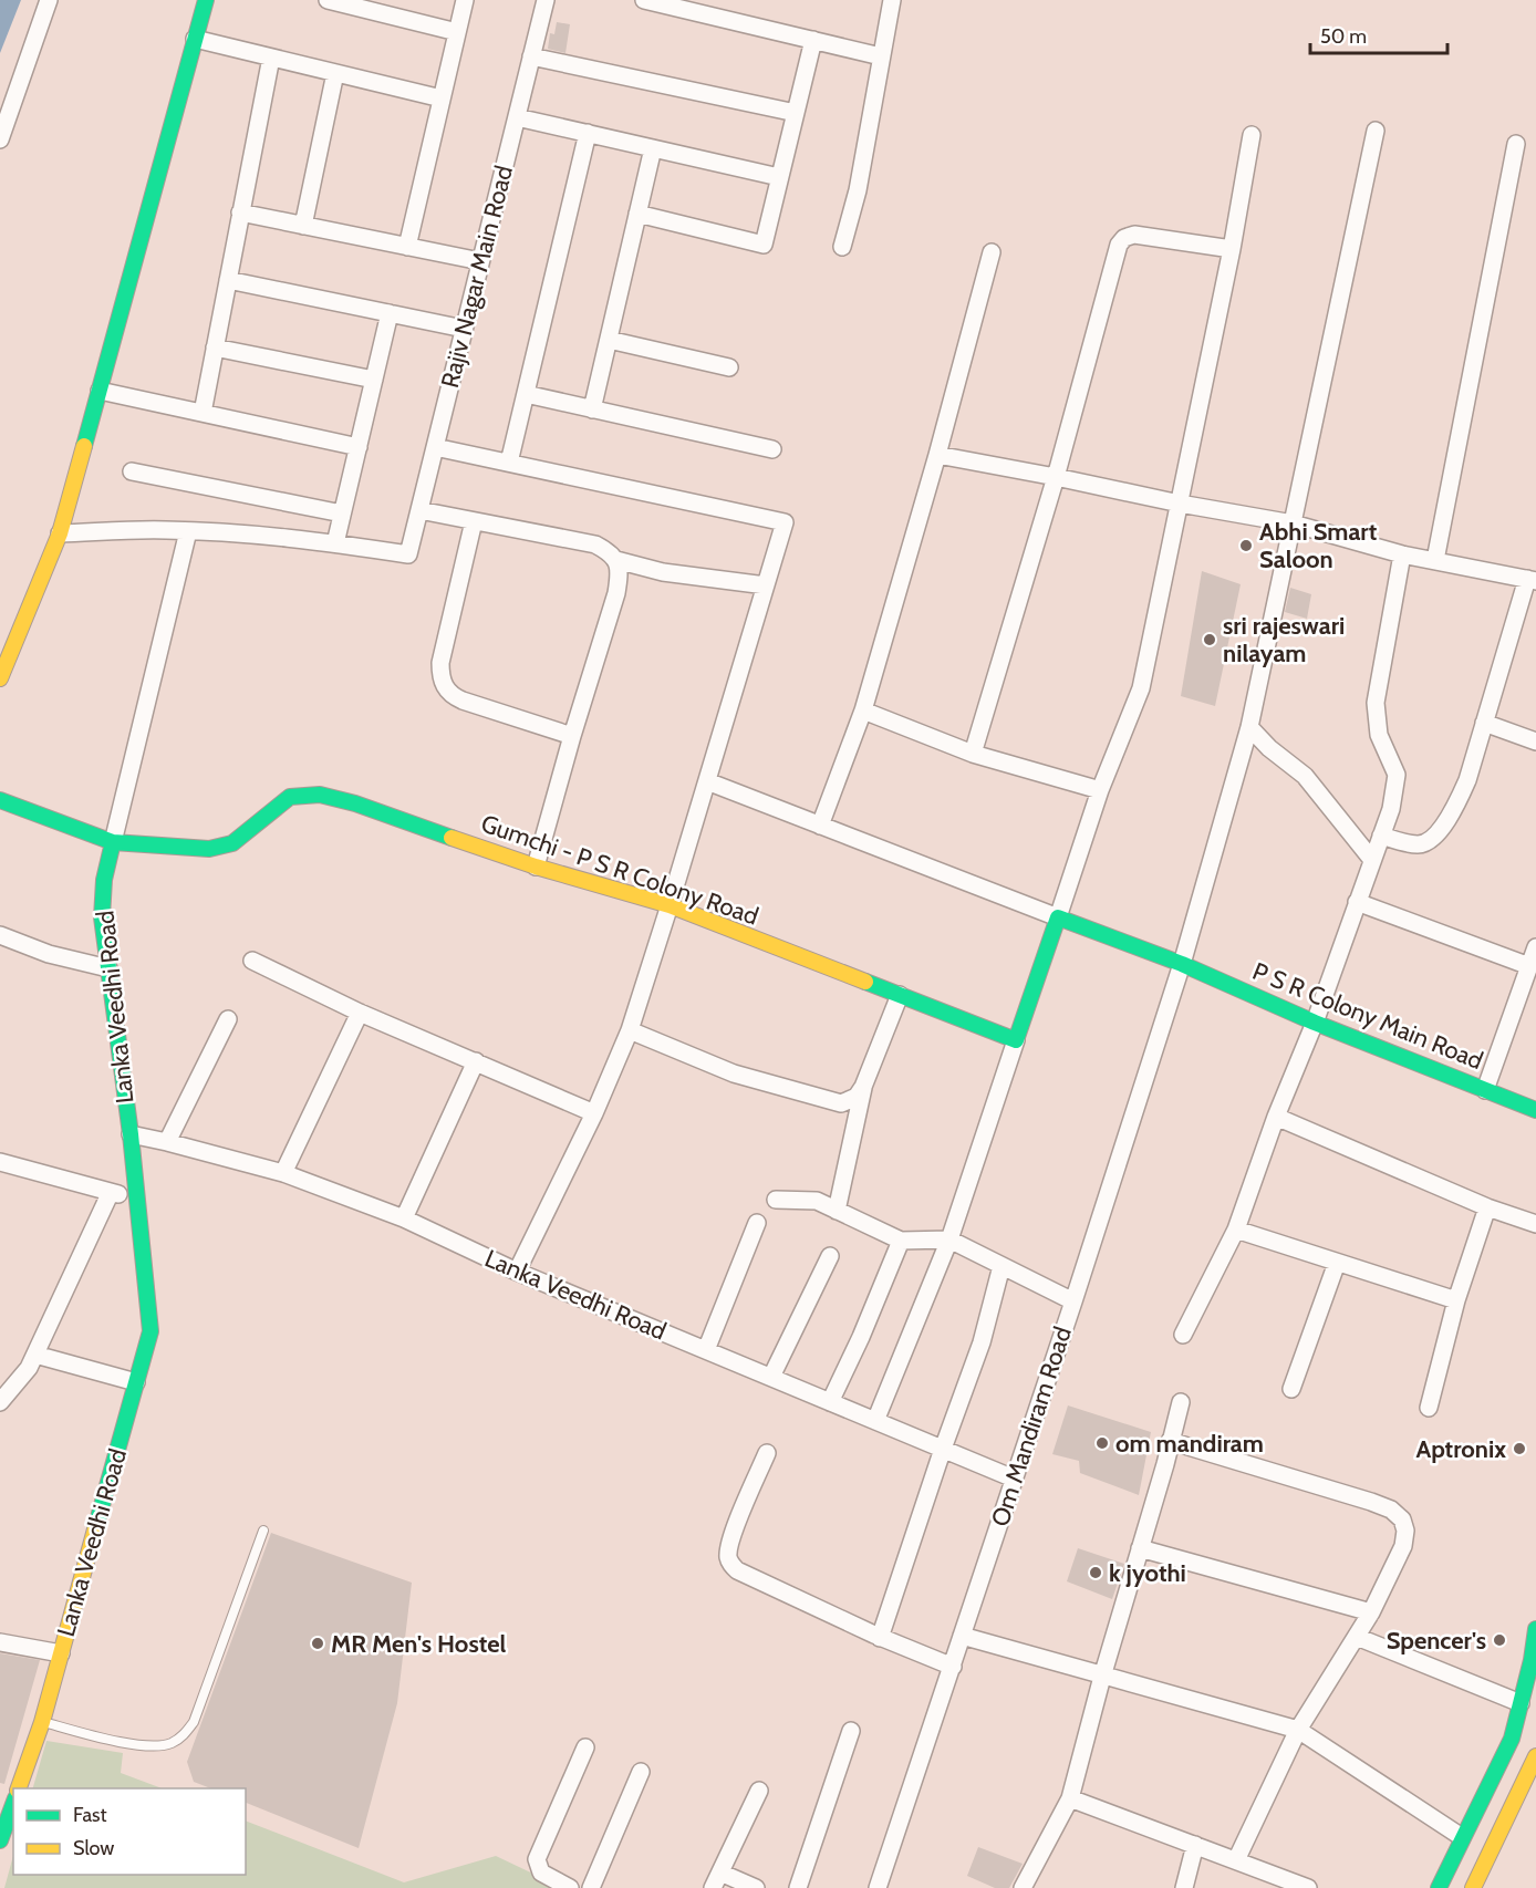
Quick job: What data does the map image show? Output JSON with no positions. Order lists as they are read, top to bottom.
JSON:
{
  "streets": {
    "street": [
      "Rajiv Nagar Main Road",
      "Gumchi - P S R Colony Road",
      "Lanka Veedhi Road",
      "P S R Colony Main Road",
      "Om Mandiram Road"
    ]
  },
  "crossings": [
    ["Gumchi - P S R Colony Road", "Lanka Veedhi Road"],
    ["Lanka Veedhi Road", "Om Mandiram Road"],
    ["P S R Colony Main Road", "Om Mandiram Road"]
  ],
  "places": [
    "Abhi Smart Saloon",
    "sri rajeswari nilayam",
    "om mandiram",
    "Aptronix",
    "k jyothi",
    "Spencer's",
    "MR Men's Hostel"
  ],
  "legend": ["Fast", "Slow"],
  "scale_bar": "50 m"
}
